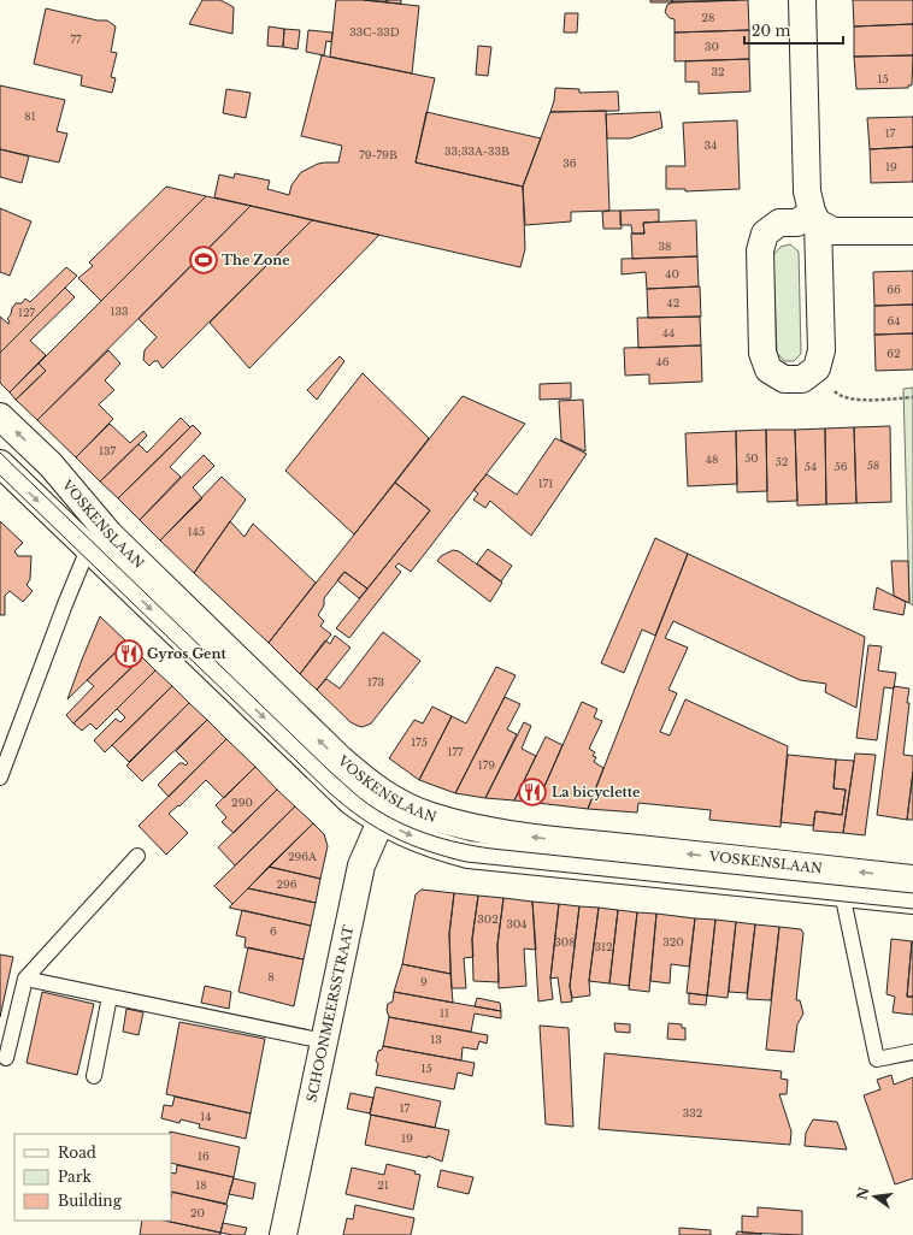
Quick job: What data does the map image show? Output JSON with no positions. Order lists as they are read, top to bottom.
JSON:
{
  "streets": {
    "street": ["VOSKENSLAAN", "SCHOONMEERSSTRAAT"]
  },
  "crossings": [
    ["VOSKENSLAAN", "SCHOONMEERSSTRAAT"]
  ],
  "places": {
    "sports": ["The Zone"],
    "restaurant": ["Gyros Gent", "La bicyclette"]
  },
  "house_numbers": [
    "28",
    "33C-33D",
    "77",
    "30",
    "32",
    "15",
    "81",
    "17",
    "34",
    "33;33A-33B",
    "79-79B",
    "36",
    "19",
    "38",
    "40",
    "66",
    "42",
    "133",
    "127",
    "64",
    "44",
    "62",
    "46",
    "137",
    "50",
    "48",
    "52",
    "58",
    "54",
    "56",
    "171",
    "145",
    "173",
    "175",
    "177",
    "179",
    "290",
    "296A",
    "296",
    "302",
    "304",
    "6",
    "308",
    "320",
    "312",
    "8",
    "9",
    "11",
    "13",
    "15",
    "17",
    "332",
    "14",
    "19",
    "16",
    "18",
    "21",
    "20"
  ],
  "legend": ["Road", "Park", "Building"],
  "scale_bar": "20 m",
  "north": "left"
}
